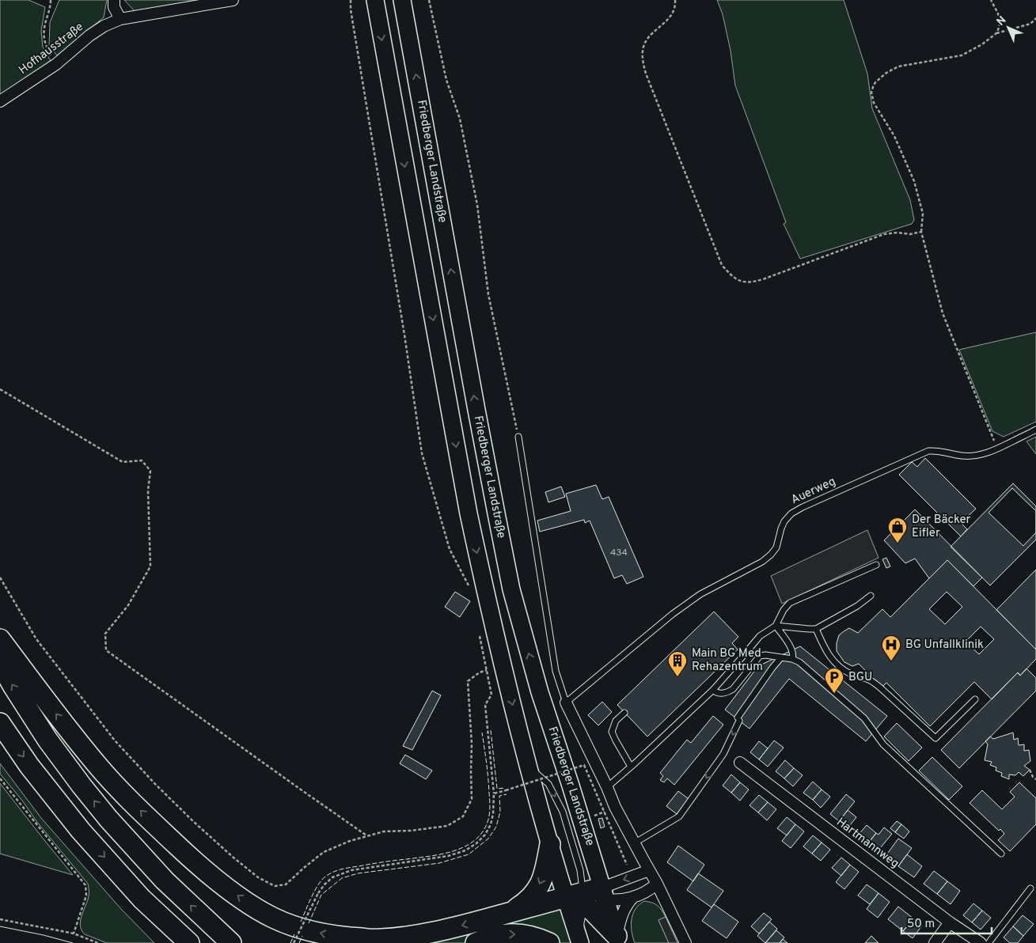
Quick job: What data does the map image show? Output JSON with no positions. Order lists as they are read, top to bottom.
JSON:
{
  "streets": {
    "main road": ["Friedberger Landstraße"],
    "street": ["Hofhausstraße", "Hartmannweg"],
    "lane": ["Auerweg"]
  },
  "crossings": [
    ["Friedberger Landstraße", "Auerweg"]
  ],
  "places": {
    "shop": ["Der Bäcker Eifler"],
    "hospital": ["BG Unfallklinik"],
    "building": ["Main BG Med Rehazentrum"],
    "parking": ["BGU"]
  },
  "house_numbers": ["434"],
  "scale_bar": "50 m",
  "north": "top left"
}
